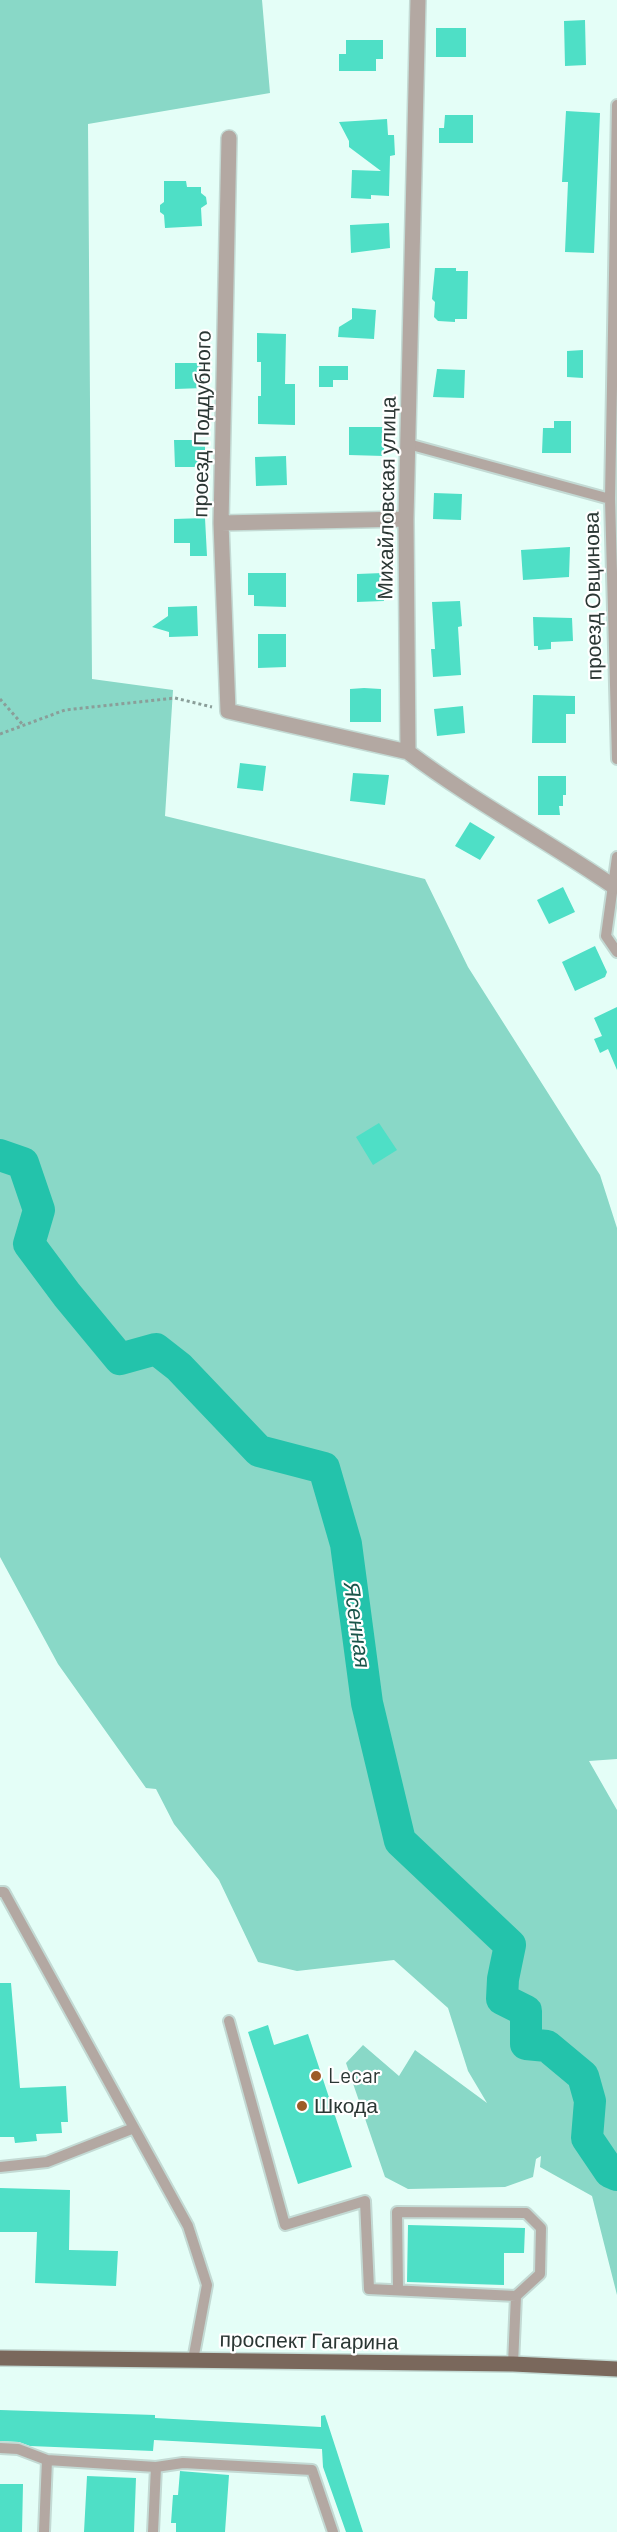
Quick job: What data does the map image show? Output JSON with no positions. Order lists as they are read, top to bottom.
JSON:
{
  "streets": {
    "main road": ["проспект Гагарина"],
    "street": ["проезд Поддубного", "Михайловская улица"],
    "lane": ["проезд Овцинова"]
  },
  "crossings": [
    ["Михайловская улица", "проезд Овцинова"]
  ],
  "water": ["Ясенная"],
  "places": ["Lecar", "Шкода"]
}
